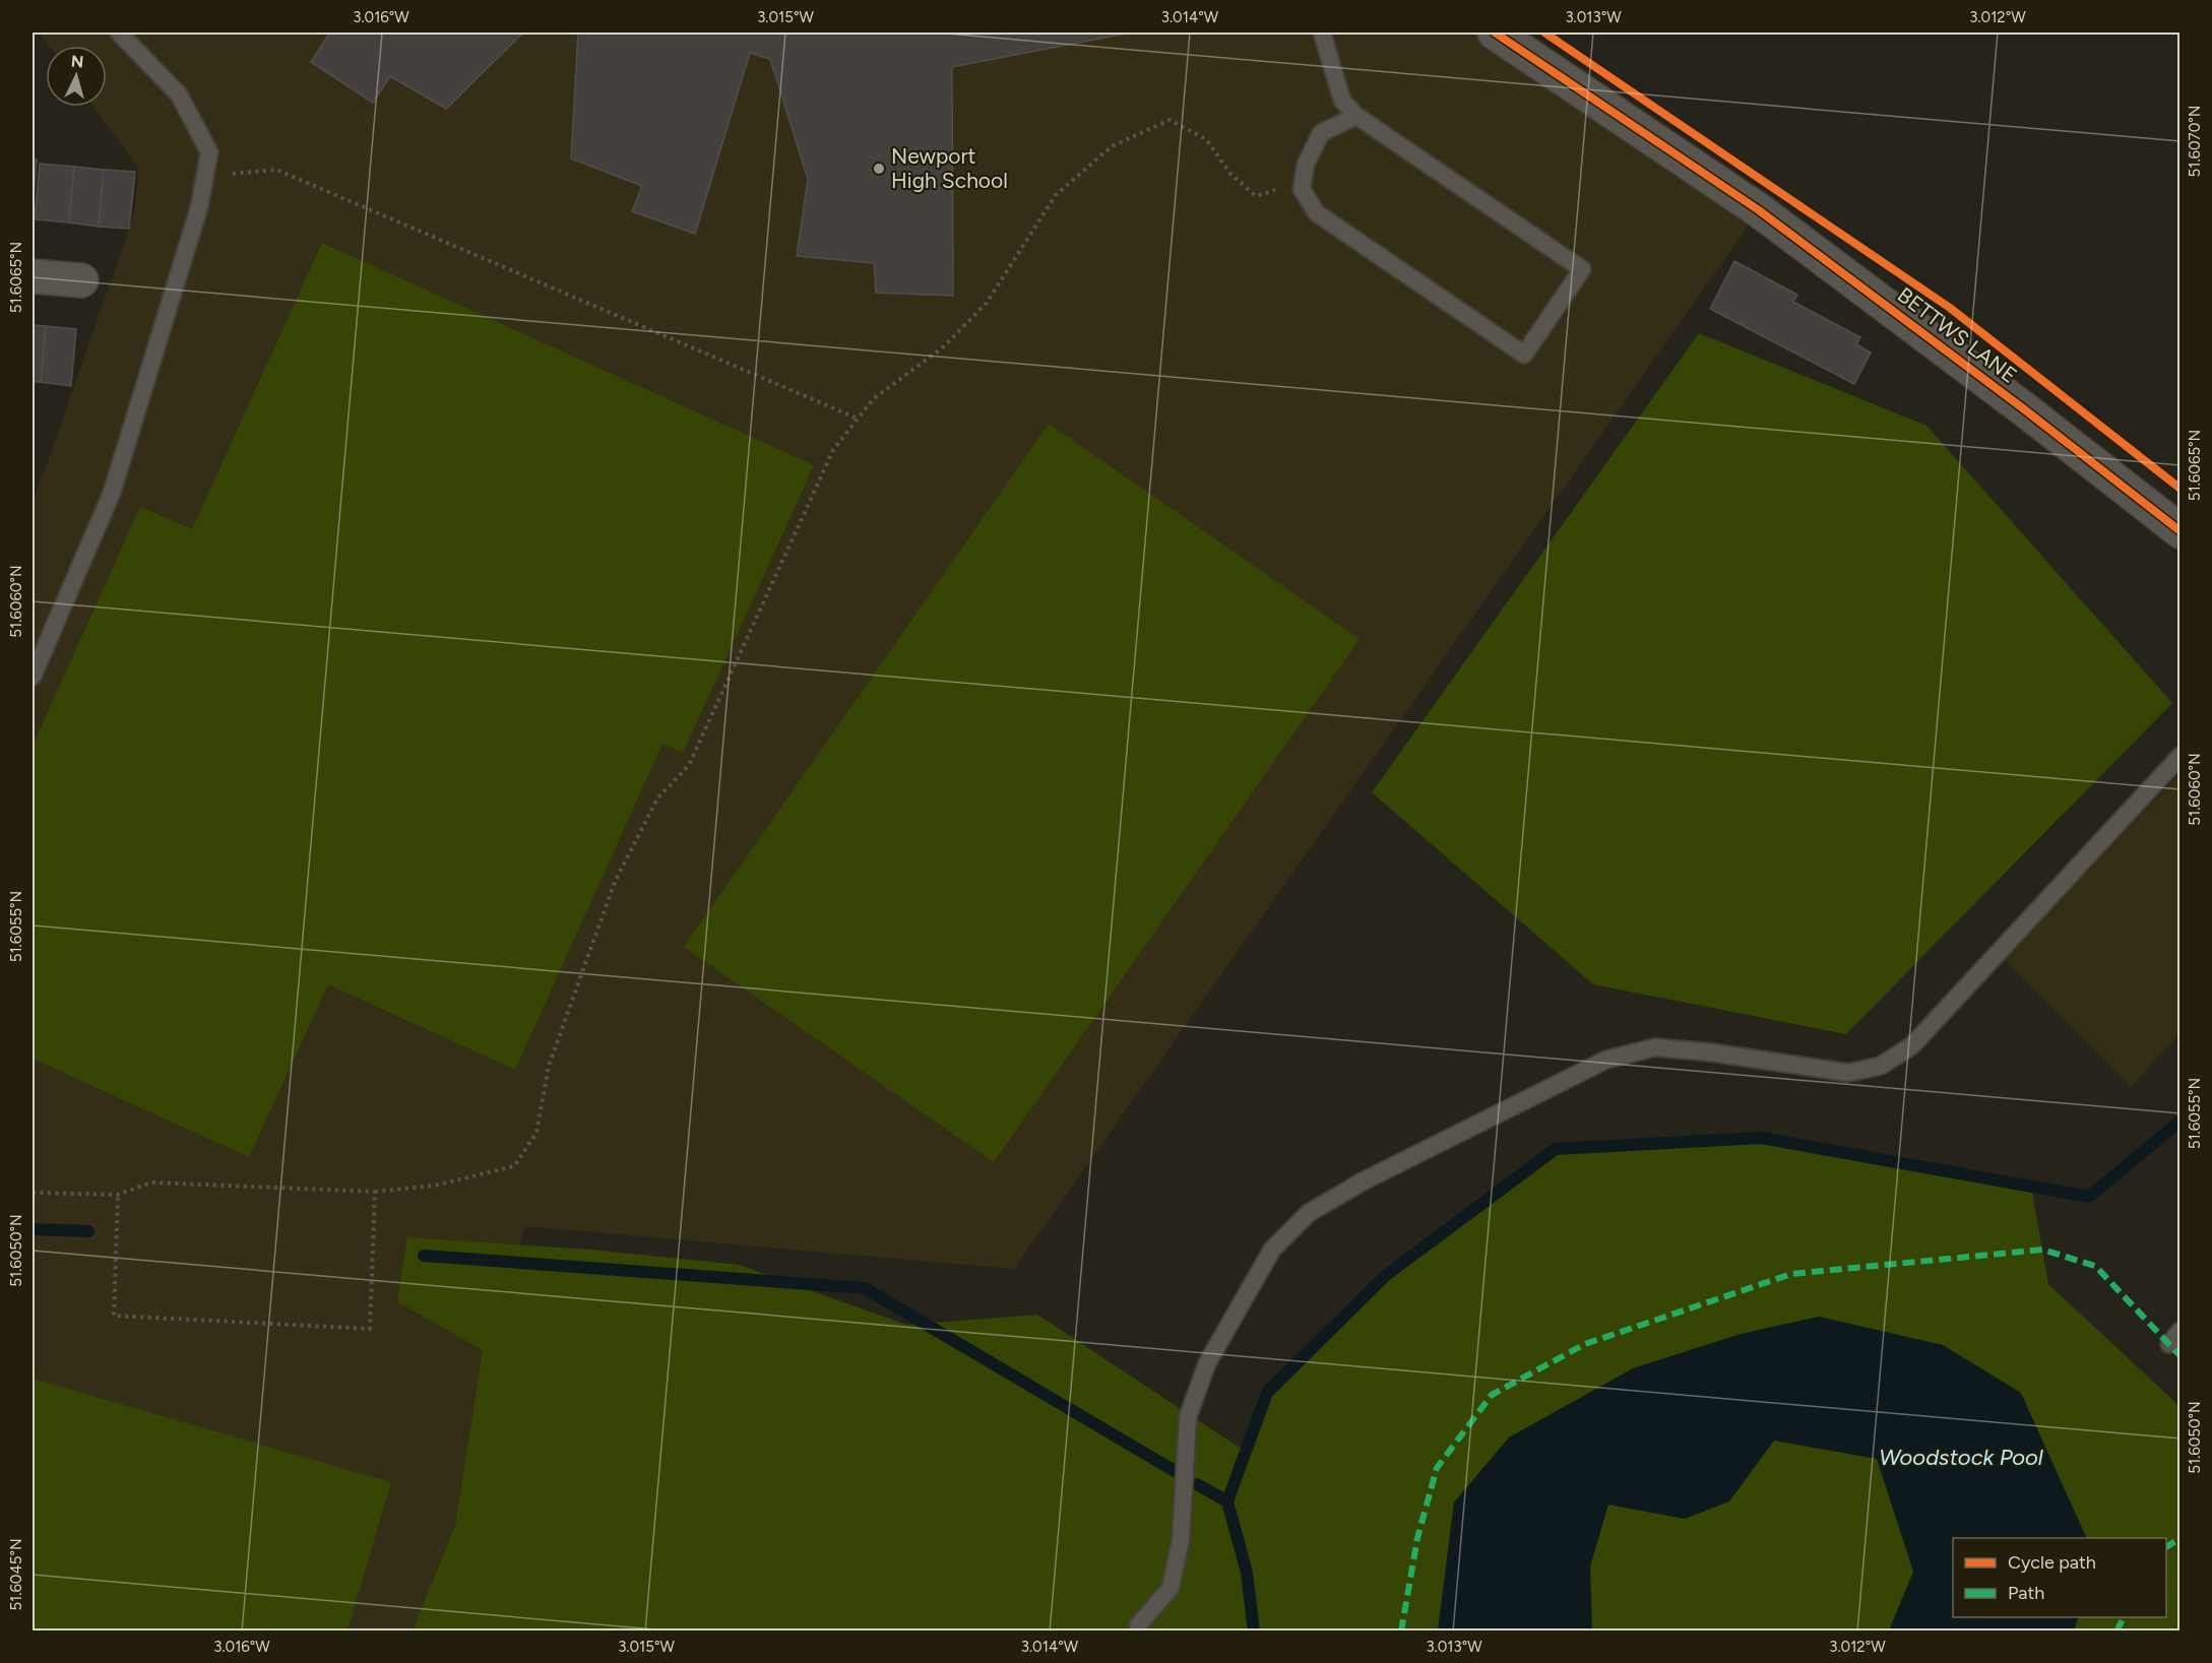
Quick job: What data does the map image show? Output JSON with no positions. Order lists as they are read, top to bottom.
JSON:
{
  "streets": {
    "street": ["BETTWS LANE"]
  },
  "water": ["Woodstock Pool"],
  "places": ["Newport High School"],
  "legend": ["Cycle path", "Path"],
  "north": "top",
  "coordinates": [
    "3.016°W",
    "3.015°W",
    "3.014°W",
    "3.013°W",
    "3.012°W",
    "51.6070°N",
    "51.6065°N",
    "51.6060°N",
    "51.6055°N",
    "51.6050°N",
    "51.6045°N"
  ]
}
